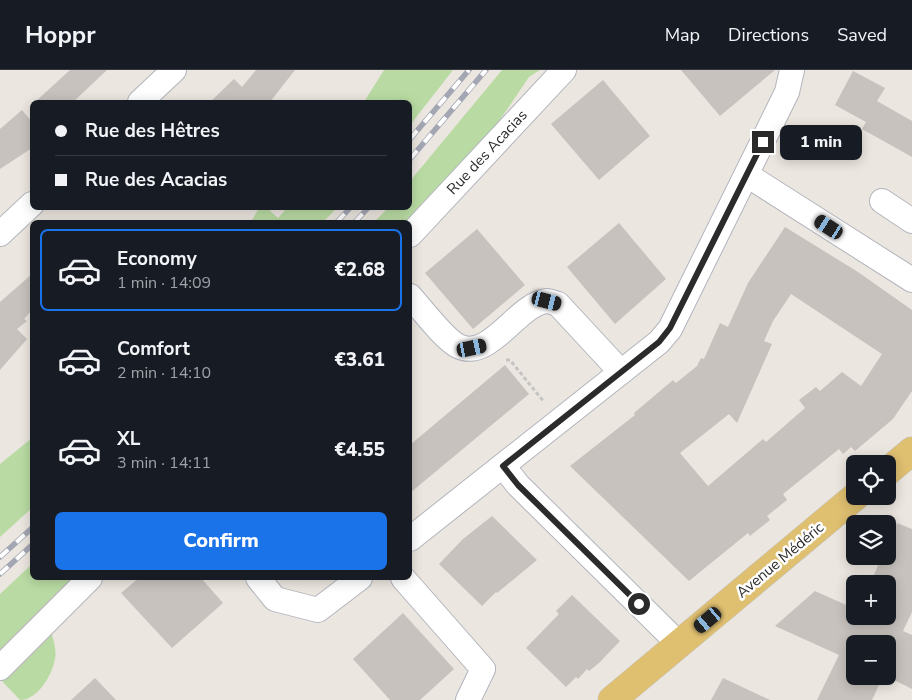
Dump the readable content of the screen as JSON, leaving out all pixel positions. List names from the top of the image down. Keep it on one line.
{"streets":{"main road":["Avenue Médéric"],"street":["Rue des Acacias"]},"page":{"header":"Hoppr","nav":["Map","Directions","Saved"],"banner":["Rue des Hêtres","Rue des Acacias"],"bubble":"1 min","list":[{"name":"Economy","note":"1 min · 14:09","value":"€2.68"},{"name":"Comfort","note":"2 min · 14:10","value":"€3.61"},{"name":"XL","note":"3 min · 14:11","value":"€4.55"}],"map_buttons":["+","−"],"buttons":"Confirm"}}
